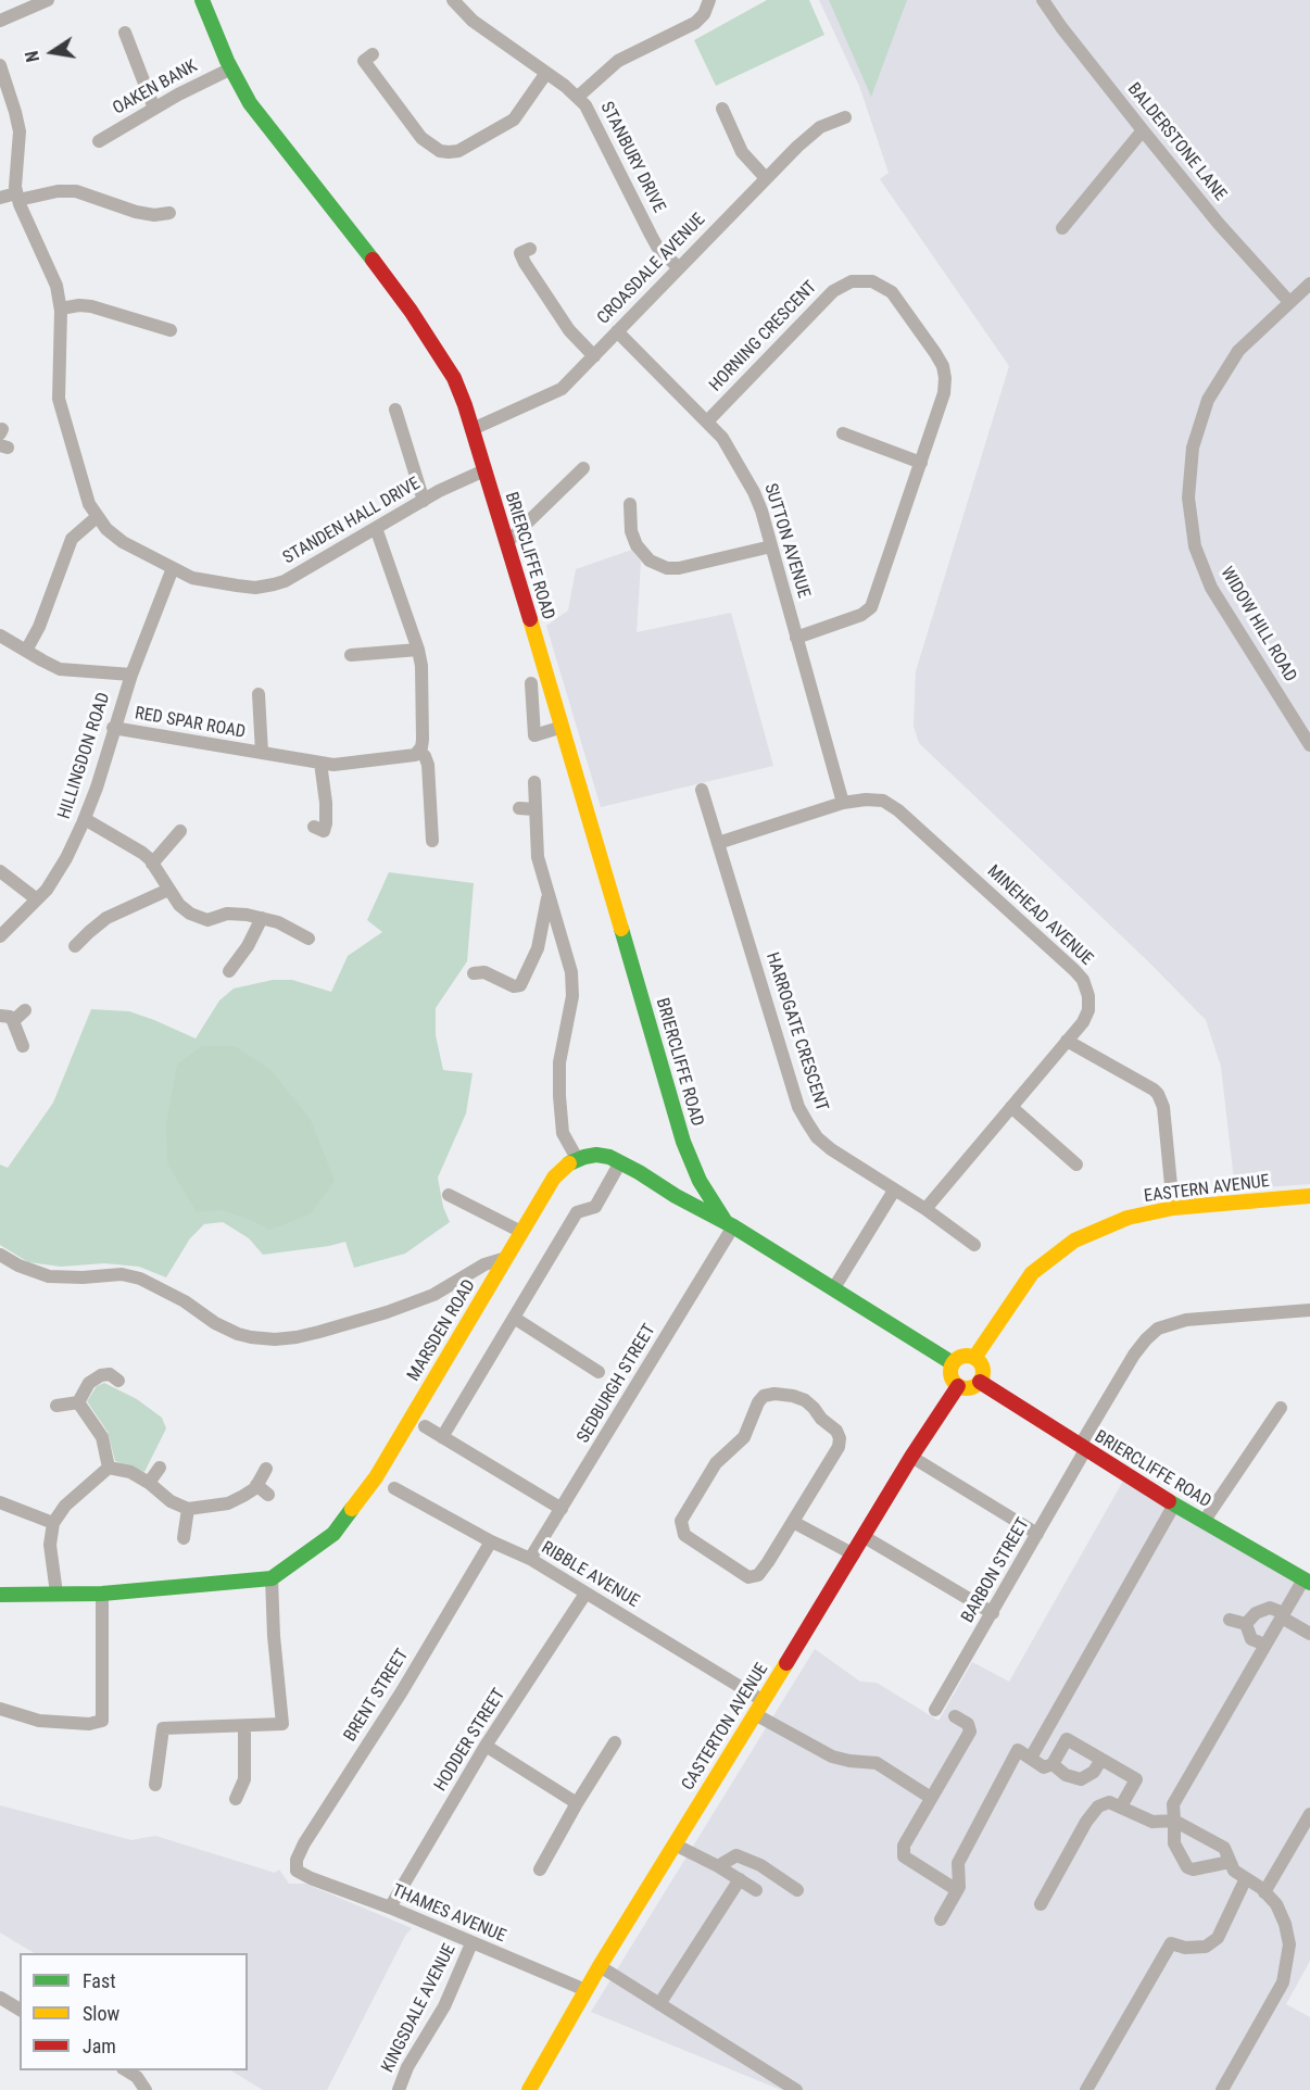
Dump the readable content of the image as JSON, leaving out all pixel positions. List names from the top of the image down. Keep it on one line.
{"streets":{"main road":["BRIERCLIFFE ROAD","EASTERN AVENUE","MARSDEN ROAD","CASTERTON AVENUE"],"street":["OAKEN BANK","BALDERSTONE LANE","STANBURY DRIVE","CROASDALE AVENUE","HORNING CRESCENT","STANDEN HALL DRIVE","SUTTON AVENUE","WIDOW HILL ROAD","RED SPAR ROAD","HILLINGDON ROAD","MINEHEAD AVENUE","HARROGATE CRESCENT","SEDBURGH STREET","BARBON STREET","RIBBLE AVENUE","BRENT STREET","HODDER STREET","THAMES AVENUE","KINGSDALE AVENUE"]},"crossings":[["OAKEN BANK","BRIERCLIFFE ROAD"],["BALDERSTONE LANE","WIDOW HILL ROAD"],["STANBURY DRIVE","CROASDALE AVENUE"],["CROASDALE AVENUE","SUTTON AVENUE"],["CROASDALE AVENUE","BRIERCLIFFE ROAD"],["HORNING CRESCENT","SUTTON AVENUE"],["STANDEN HALL DRIVE","BRIERCLIFFE ROAD"],["STANDEN HALL DRIVE","HILLINGDON ROAD"],["SUTTON AVENUE","MINEHEAD AVENUE"],["BRIERCLIFFE ROAD","EASTERN AVENUE"],["BRIERCLIFFE ROAD","MARSDEN ROAD"],["BRIERCLIFFE ROAD","SEDBURGH STREET"],["BRIERCLIFFE ROAD","BARBON STREET"],["BRIERCLIFFE ROAD","CASTERTON AVENUE"],["RED SPAR ROAD","HILLINGDON ROAD"],["MINEHEAD AVENUE","HARROGATE CRESCENT"],["EASTERN AVENUE","CASTERTON AVENUE"],["SEDBURGH STREET","RIBBLE AVENUE"],["RIBBLE AVENUE","BRENT STREET"],["RIBBLE AVENUE","CASTERTON AVENUE"],["RIBBLE AVENUE","HODDER STREET"],["BRENT STREET","THAMES AVENUE"],["CASTERTON AVENUE","THAMES AVENUE"],["HODDER STREET","THAMES AVENUE"],["THAMES AVENUE","KINGSDALE AVENUE"]],"legend":["Fast","Slow","Jam"],"north":"left"}
